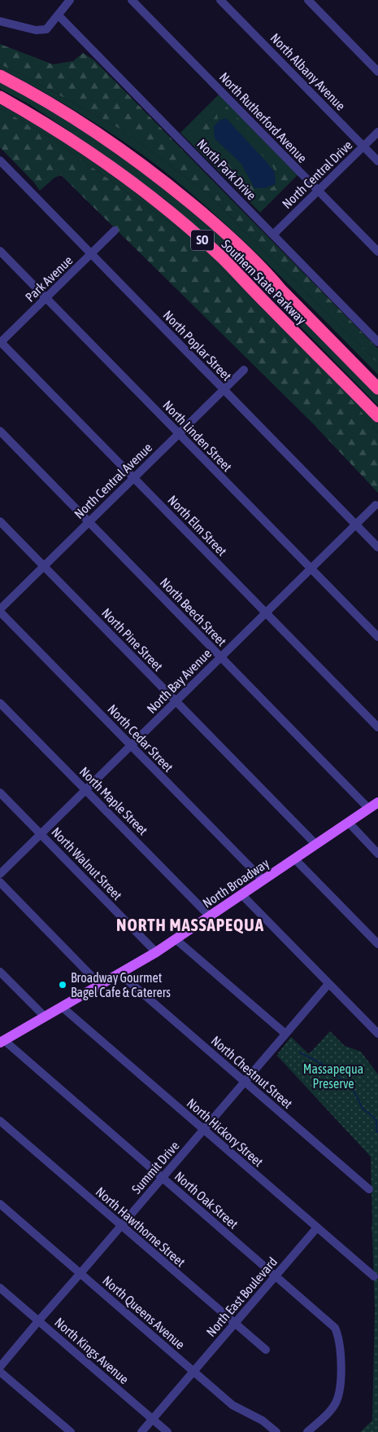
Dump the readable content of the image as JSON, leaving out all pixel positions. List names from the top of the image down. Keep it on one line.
{"streets":{"highway":["SO","Southern State Parkway"],"main road":["North Broadway"],"street":["North Albany Avenue","North Rutherford Avenue","North Park Drive","North Central Drive","Park Avenue","North Poplar Street","North Linden Street","North Central Avenue","North Elm Street","North Beech Street","North Pine Street","North Bay Avenue","North Cedar Street","North Maple Street","North Walnut Street","North Chestnut Street","North Hickory Street","Summit Drive","North Oak Street","North Hawthorne Street","North East Boulevard","North Queens Avenue","North Kings Avenue"]},"crossings":[["North Albany Avenue","North Central Drive"],["North Rutherford Avenue","North Central Drive"],["North Park Drive","North Central Drive"],["Park Avenue","North Poplar Street"],["Park Avenue","North Linden Street"],["Park Avenue","North Elm Street"],["North Poplar Street","North Central Avenue"],["North Poplar Street","North Bay Avenue"],["North Linden Street","North Central Avenue"],["North Linden Street","North Bay Avenue"],["North Central Avenue","North Elm Street"],["North Central Avenue","North Beech Street"],["North Central Avenue","North Pine Street"],["North Central Avenue","North Cedar Street"],["North Elm Street","North Bay Avenue"],["North Beech Street","North Bay Avenue"],["North Beech Street","North Broadway"],["North Pine Street","North Bay Avenue"],["North Pine Street","North Broadway"],["North Bay Avenue","North Cedar Street"],["North Bay Avenue","North Maple Street"],["North Bay Avenue","North Walnut Street"],["North Cedar Street","North Broadway"],["North Maple Street","North Broadway"],["North Walnut Street","North Broadway"],["North Broadway","North Chestnut Street"],["North Broadway","North Hickory Street"],["North Broadway","North Oak Street"],["North Chestnut Street","Summit Drive"],["North Hickory Street","Summit Drive"],["North Hickory Street","North East Boulevard"],["Summit Drive","North Oak Street"],["Summit Drive","North Hawthorne Street"],["Summit Drive","North Queens Avenue"],["Summit Drive","North Kings Avenue"],["North Oak Street","North East Boulevard"],["North Hawthorne Street","North East Boulevard"],["North East Boulevard","North Queens Avenue"],["North East Boulevard","North Kings Avenue"]],"districts":["NORTH MASSAPEQUA"],"parks":["Massapequa Preserve"],"places":["Broadway Gourmet Bagel Cafe & Caterers"]}
